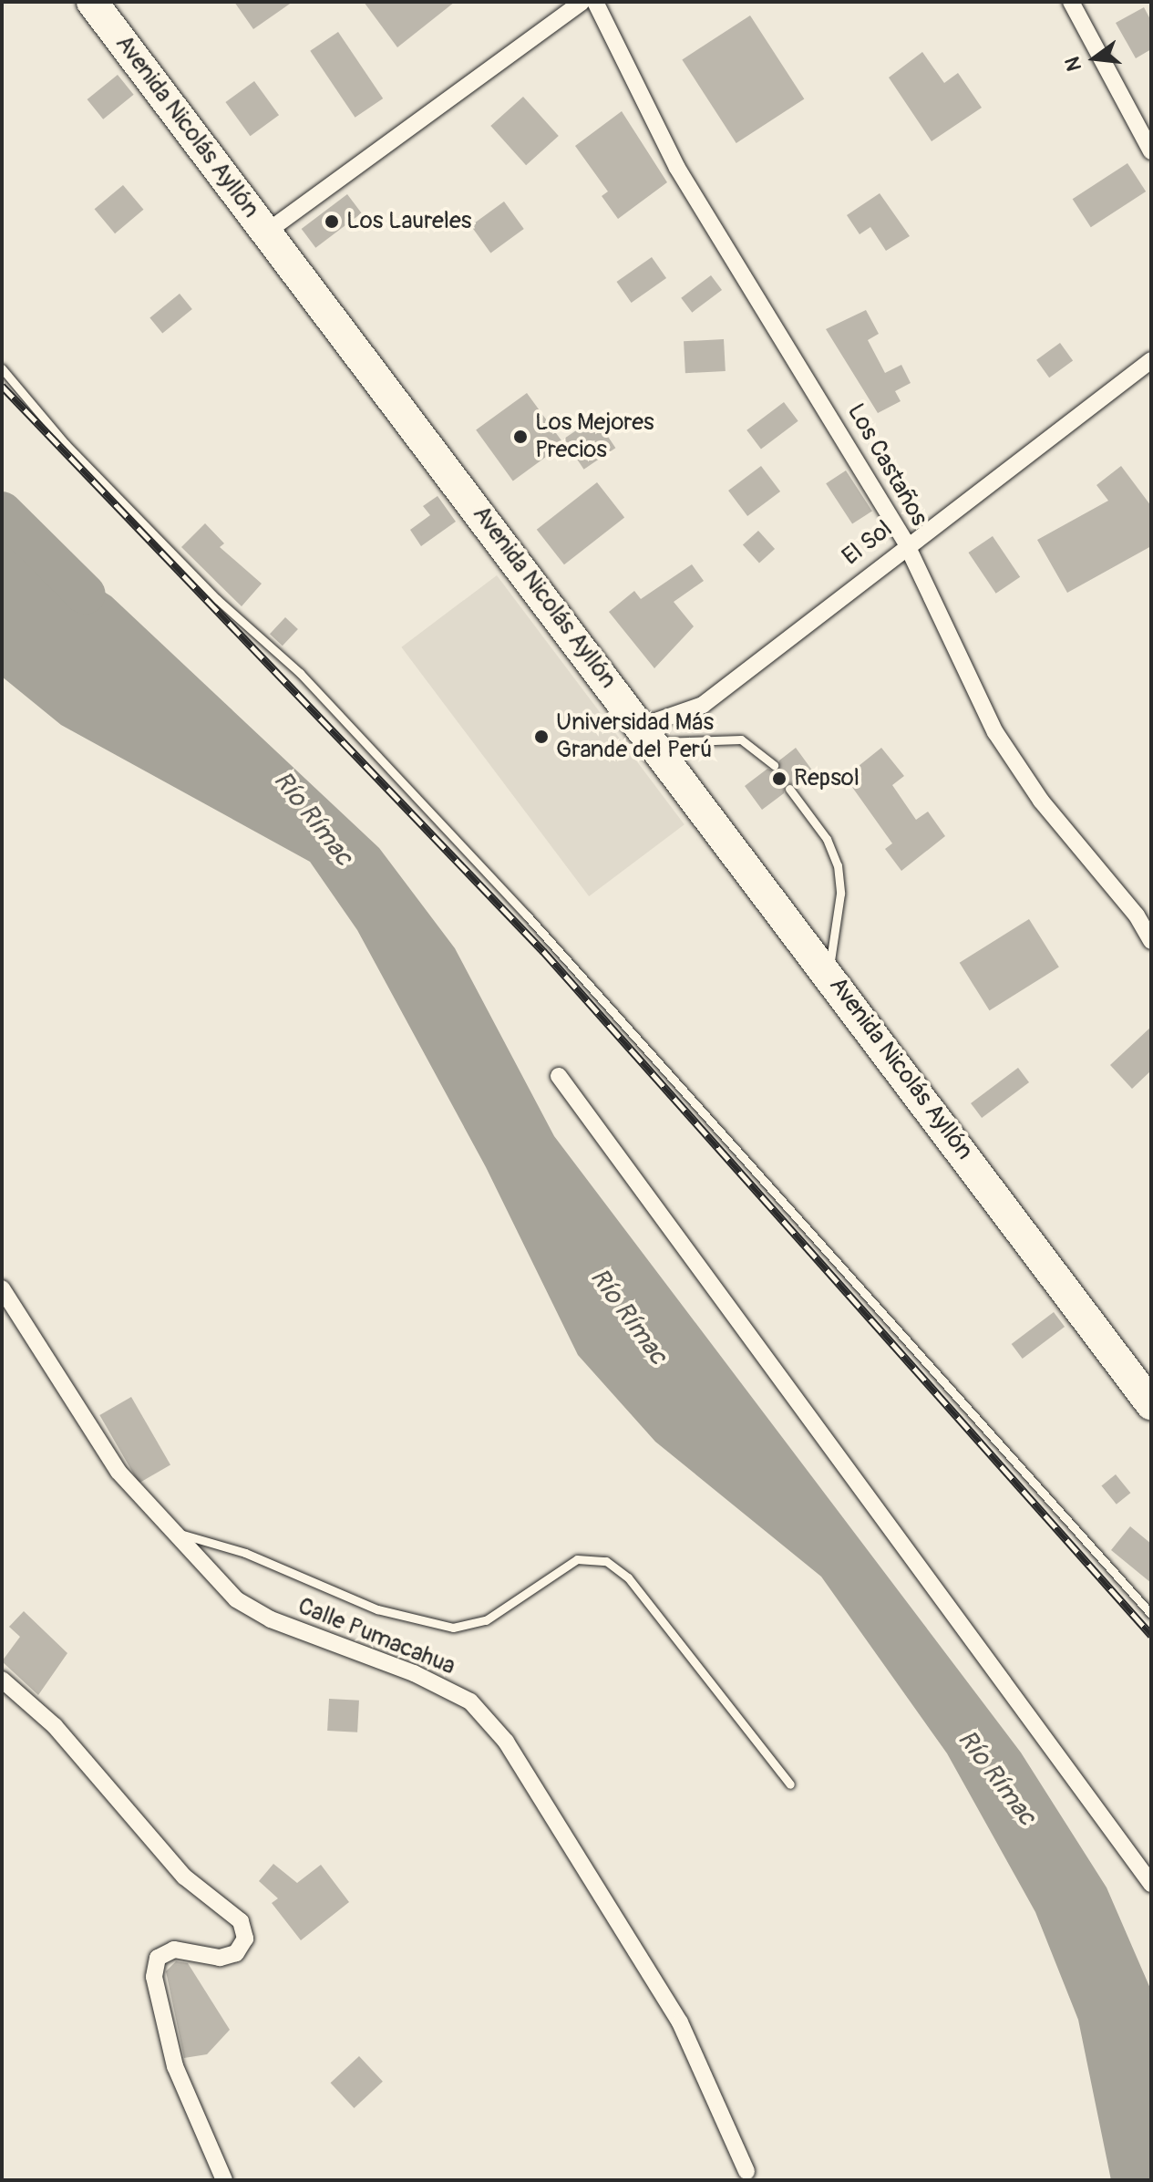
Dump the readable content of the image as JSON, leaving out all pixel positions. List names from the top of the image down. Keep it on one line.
{"streets":{"highway":["Avenida Nicolás Ayllón"],"street":["Los Castaños","El Sol","Calle Pumacahua"]},"crossings":[["Avenida Nicolás Ayllón","El Sol"],["Los Castaños","El Sol"]],"water":["Río Rímac"],"places":["Los Laureles","Los Mejores Precios","Universidad Más Grande del Perú","Repsol"],"north":"left"}
